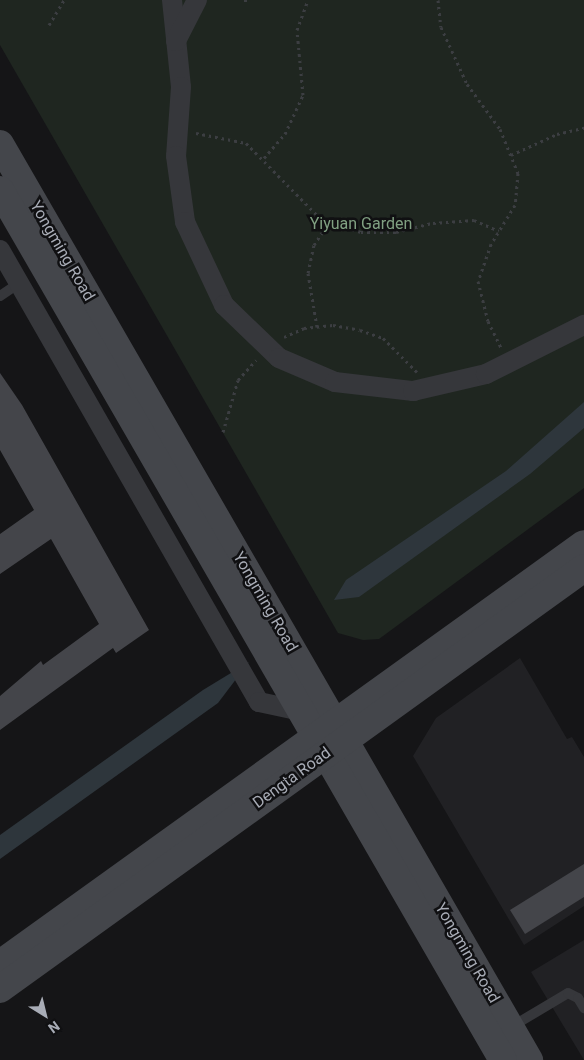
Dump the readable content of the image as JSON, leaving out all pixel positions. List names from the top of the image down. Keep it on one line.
{"streets":{"street":["Yongming Road","Dengta Road"]},"crossings":[["Yongming Road","Dengta Road"]],"parks":["Yiyuan Garden"],"north":"bottom right"}
